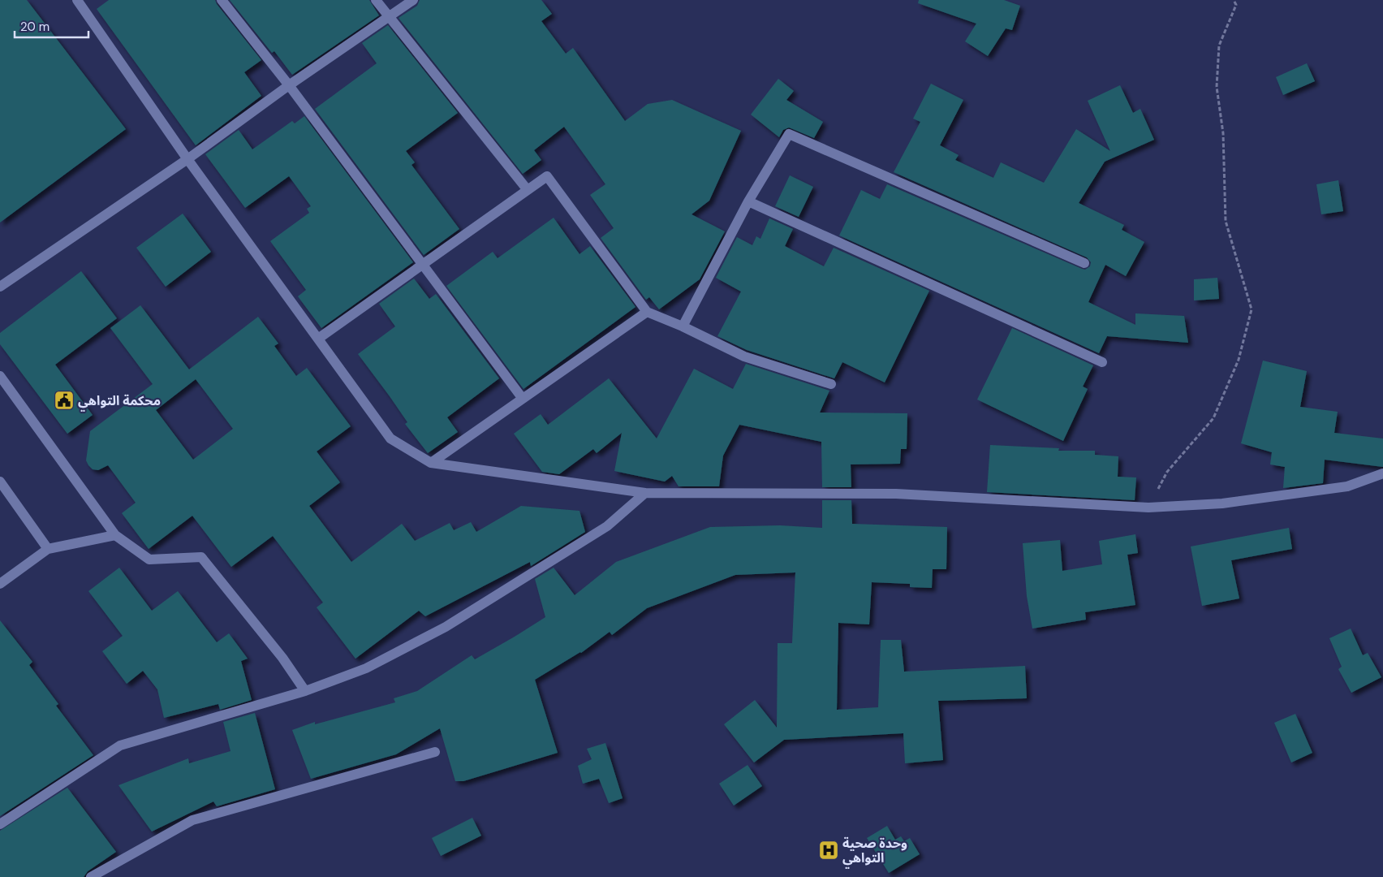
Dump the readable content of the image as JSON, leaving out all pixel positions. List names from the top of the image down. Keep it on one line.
{"places":{"public building":["محكمة التواهي"],"hospital":["وحدة صحية التواهي"]},"scale_bar":"20 m"}
